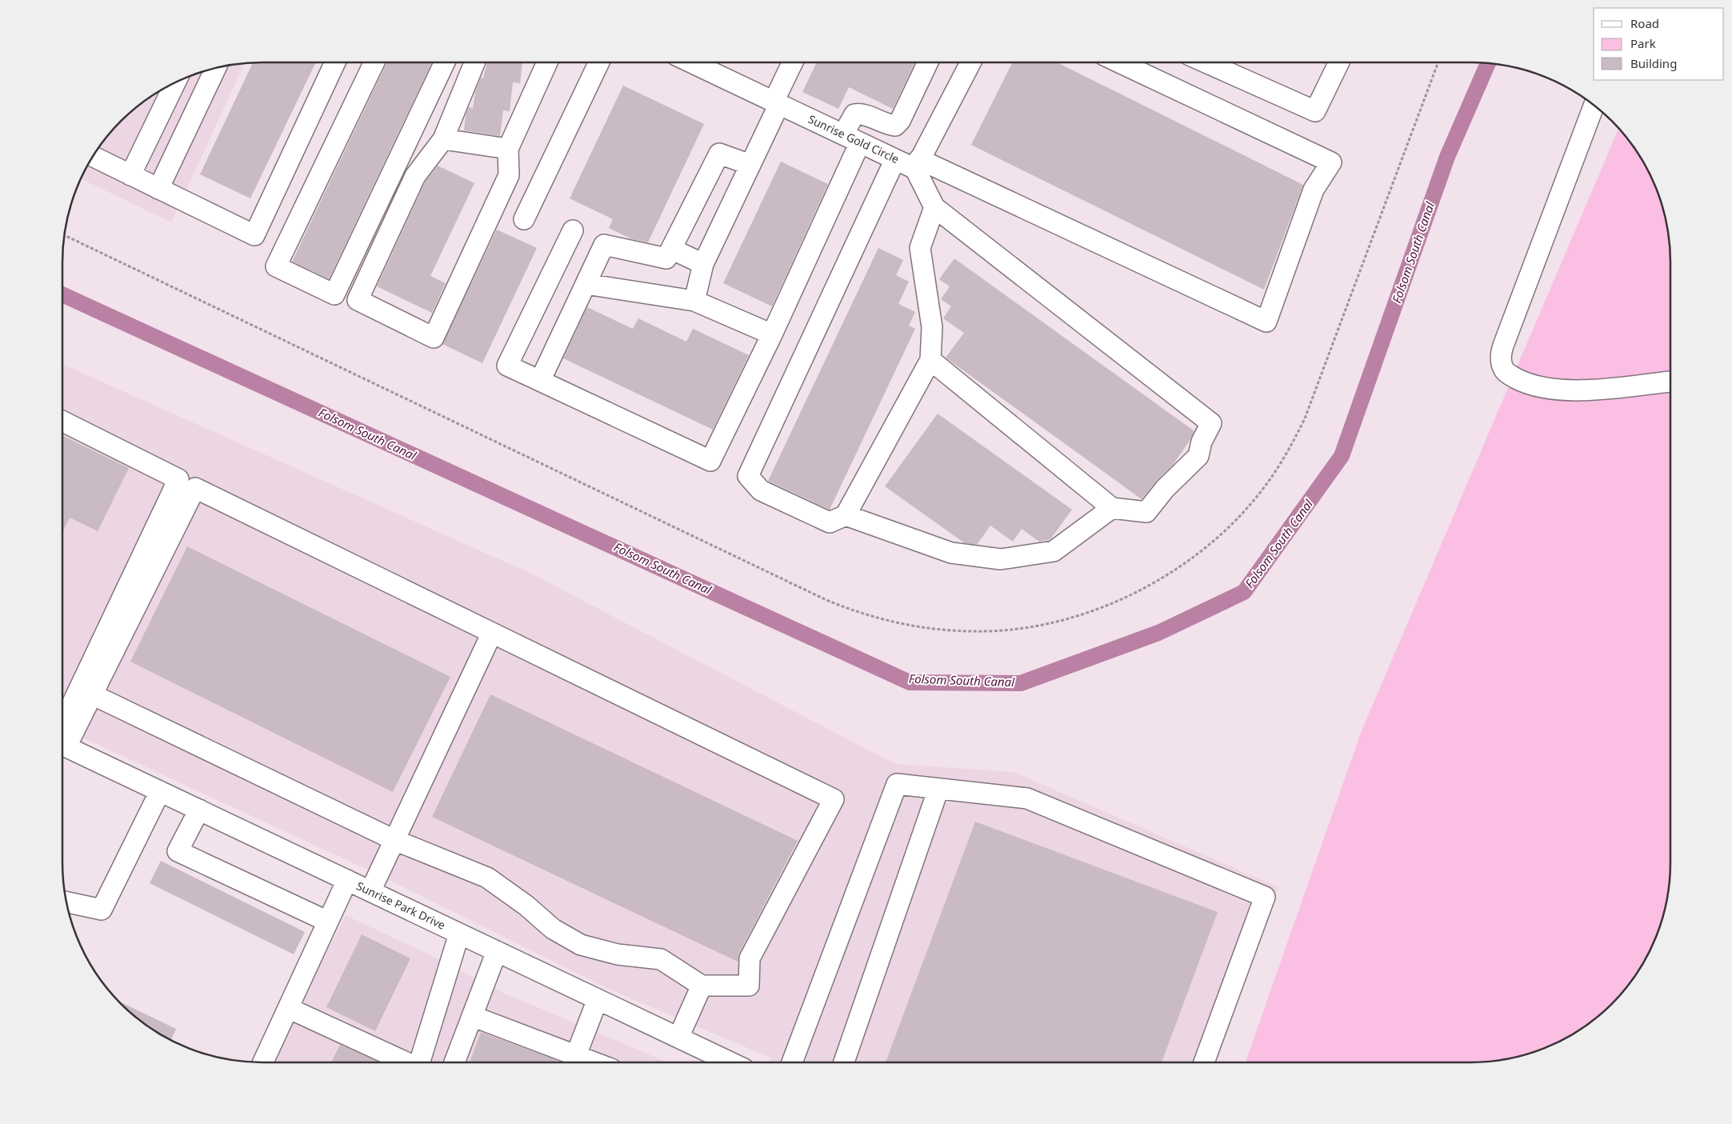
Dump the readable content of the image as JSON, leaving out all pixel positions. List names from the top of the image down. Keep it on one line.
{"streets":{"street":["Sunrise Gold Circle","Sunrise Park Drive"]},"water":["Folsom South Canal"],"legend":["Road","Park","Building"]}
